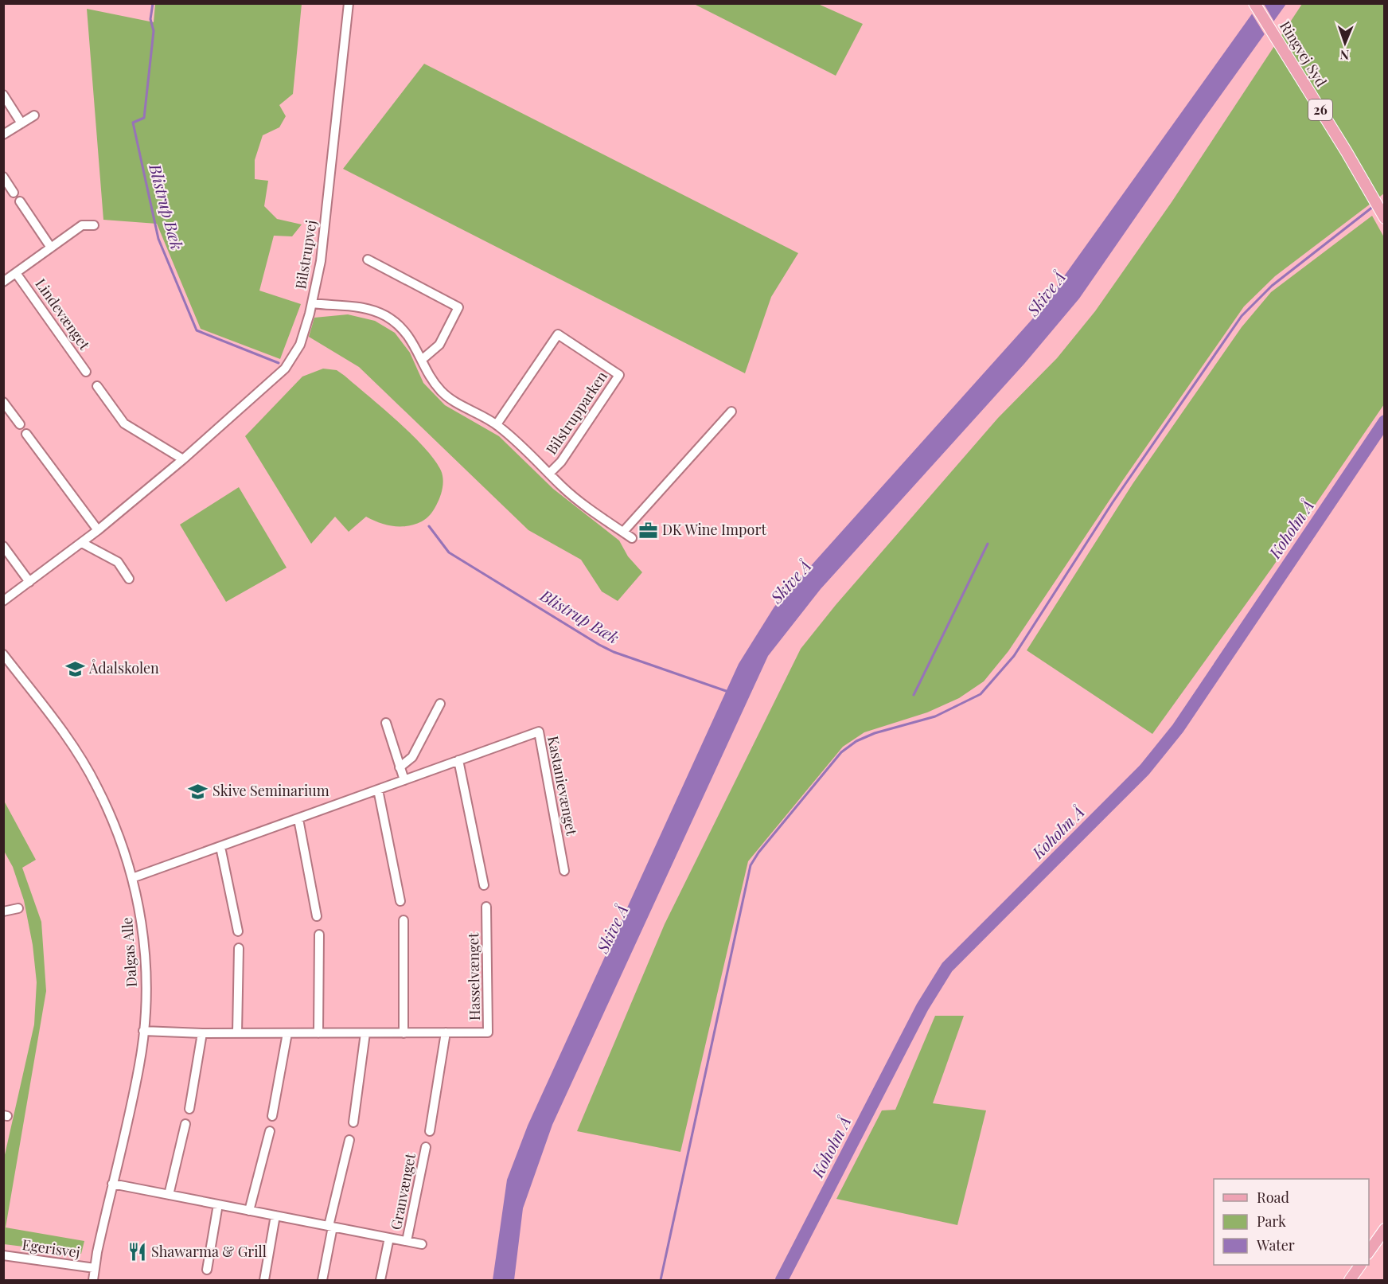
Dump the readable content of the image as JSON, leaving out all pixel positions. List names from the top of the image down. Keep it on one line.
{"streets":{"main road":["Ringvej Syd","26"],"street":["Bilstrupvej","Lindevænget","Bilstrupparken","Kastanievænget","Dalgas Alle","Hasselvænget","Granvænget","Egerisvej"]},"crossings":[["Bilstrupvej","Bilstrupparken"],["Kastanievænget","Dalgas Alle"],["Dalgas Alle","Hasselvænget"],["Dalgas Alle","Granvænget"],["Dalgas Alle","Egerisvej"]],"water":["Blistrup Bæk","Skive Å","Koholm Å"],"places":{"office":["DK Wine Import"],"school or university":["Ådalskolen","Skive Seminarium"],"restaurant":["Shawarma & Grill"]},"legend":["Road","Park","Water"],"north":"bottom"}
